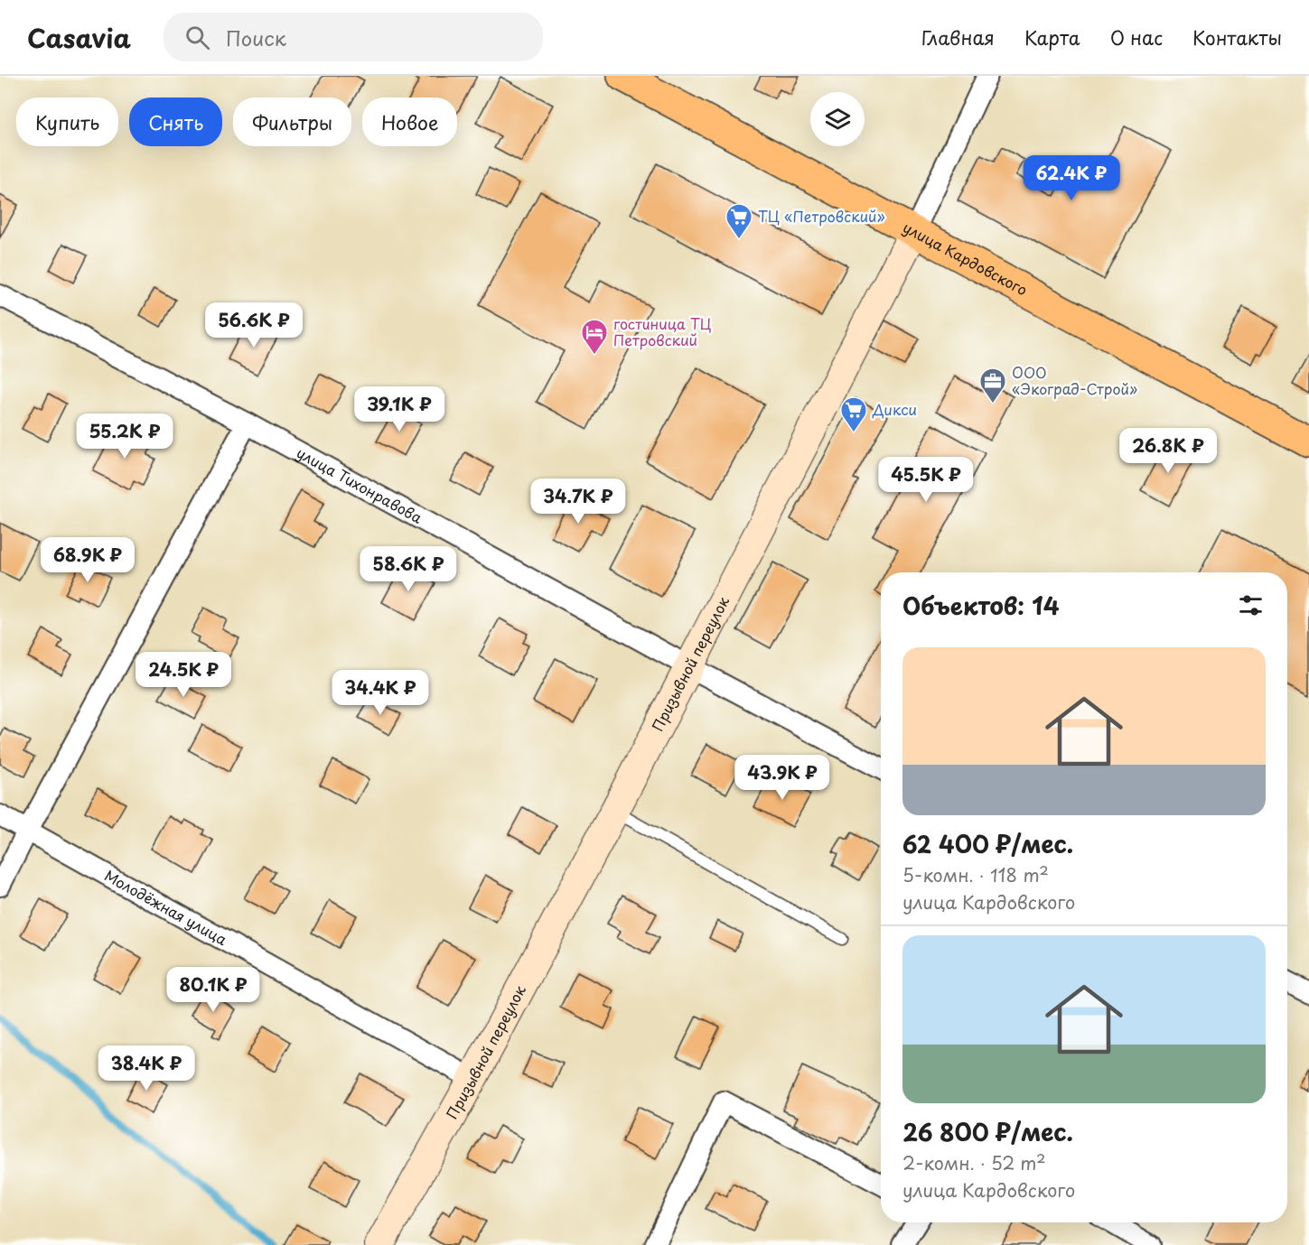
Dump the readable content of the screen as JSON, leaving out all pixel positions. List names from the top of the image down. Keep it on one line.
{"streets":{"main road":["улица Кардовского"],"street":["улица Тихонравова","Призывной переулок","Молодёжная улица"]},"crossings":[["улица Кардовского","Призывной переулок"],["улица Тихонравова","Призывной переулок"],["Призывной переулок","Молодёжная улица"]],"places":{"supermarket":["ТЦ «Петровский»","Дикси"],"hotel":["гостиница ТЦ Петровский"],"office":["ООО «Экоград-Строй»"]},"page":{"header":"Casavia","search":"Поиск","nav":["Главная","Карта","О нас","Контакты"],"chip":["Купить","Снять","Фильтры","Новое"],"price":["62.4K ₽","56.6K ₽","39.1K ₽","55.2K ₽","26.8K ₽","45.5K ₽","34.7K ₽","68.9K ₽","58.6K ₽","24.5K ₽","34.4K ₽","43.9K ₽","80.1K ₽","38.4K ₽"],"heading":"Объектов: 14","list":[{"name":"62 400 ₽/мес.","note":"5-комн. · 118 m² · улица Кардовского"},{"name":"26 800 ₽/мес.","note":"2-комн. · 52 m² · улица Кардовского"}]}}
